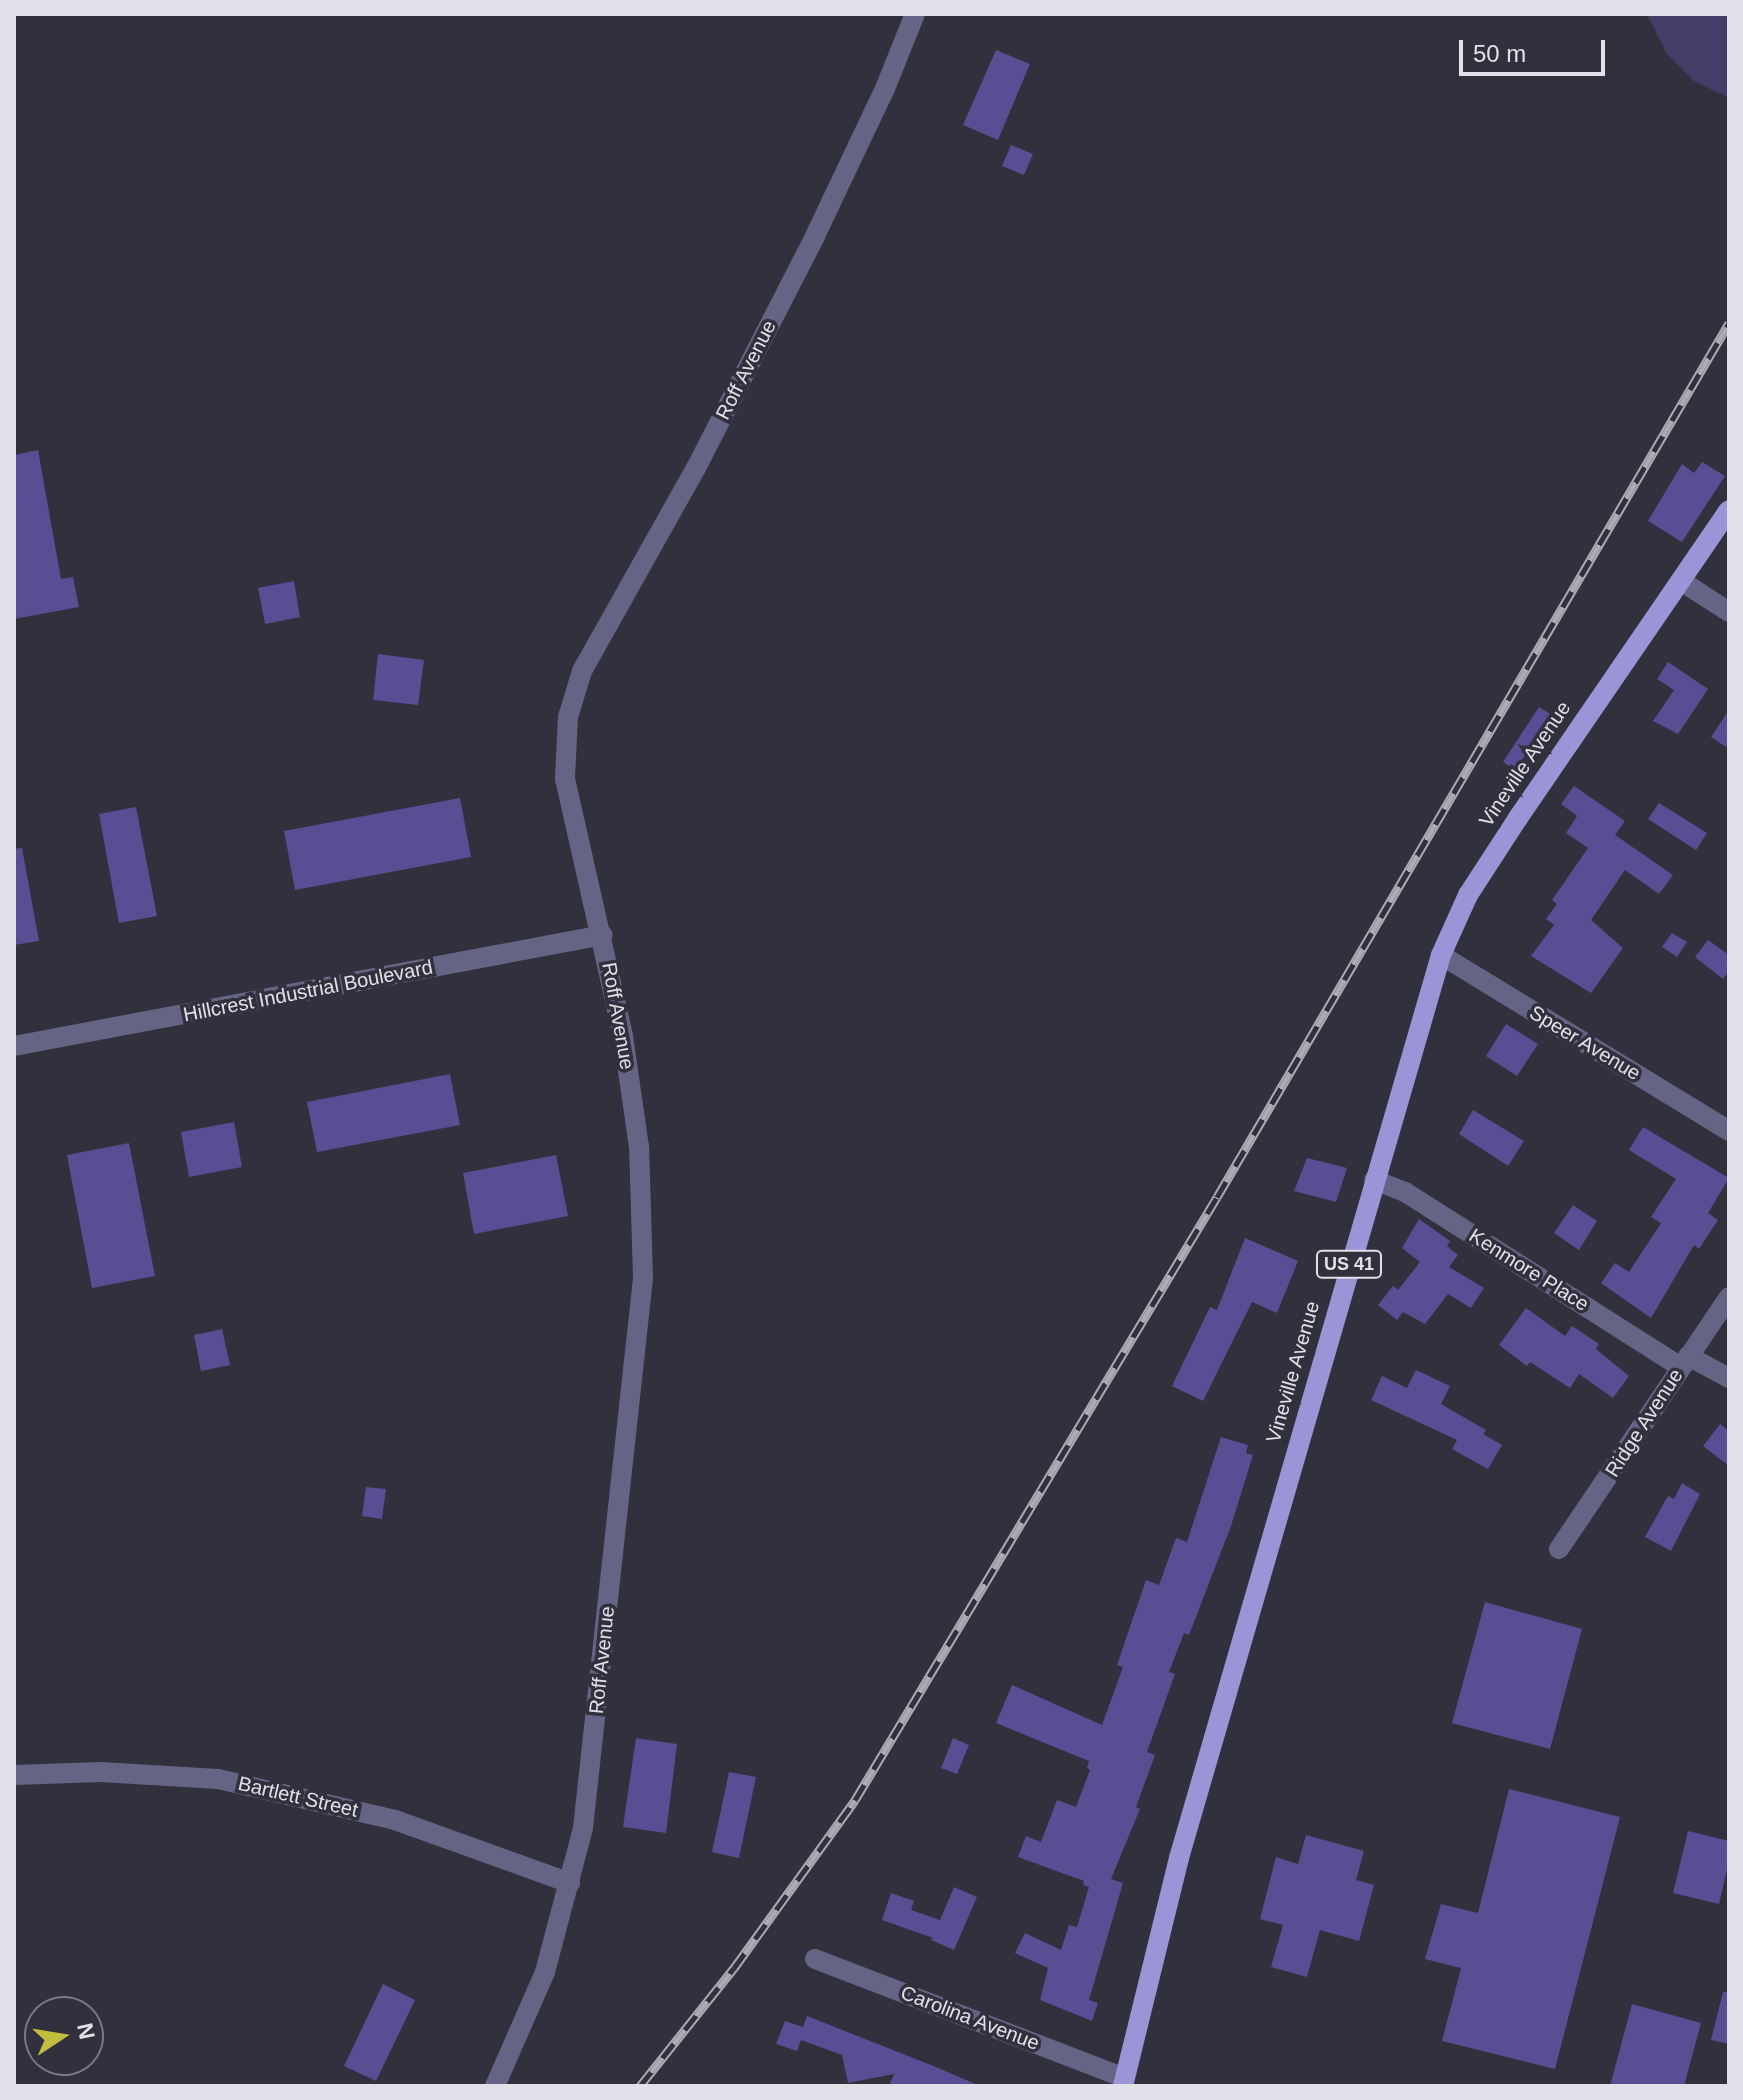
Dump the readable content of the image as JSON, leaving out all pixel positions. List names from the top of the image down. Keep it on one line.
{"streets":{"main road":["Vineville Avenue","US 41"],"street":["Roff Avenue","Hillcrest Industrial Boulevard","Speer Avenue","Kenmore Place","Ridge Avenue","Bartlett Street","Carolina Avenue"]},"crossings":[["Roff Avenue","Hillcrest Industrial Boulevard"],["Roff Avenue","Bartlett Street"],["Vineville Avenue","Speer Avenue"],["Vineville Avenue","Kenmore Place"],["Vineville Avenue","Carolina Avenue"],["Kenmore Place","Ridge Avenue"]],"scale_bar":"50 m","north":"right"}
